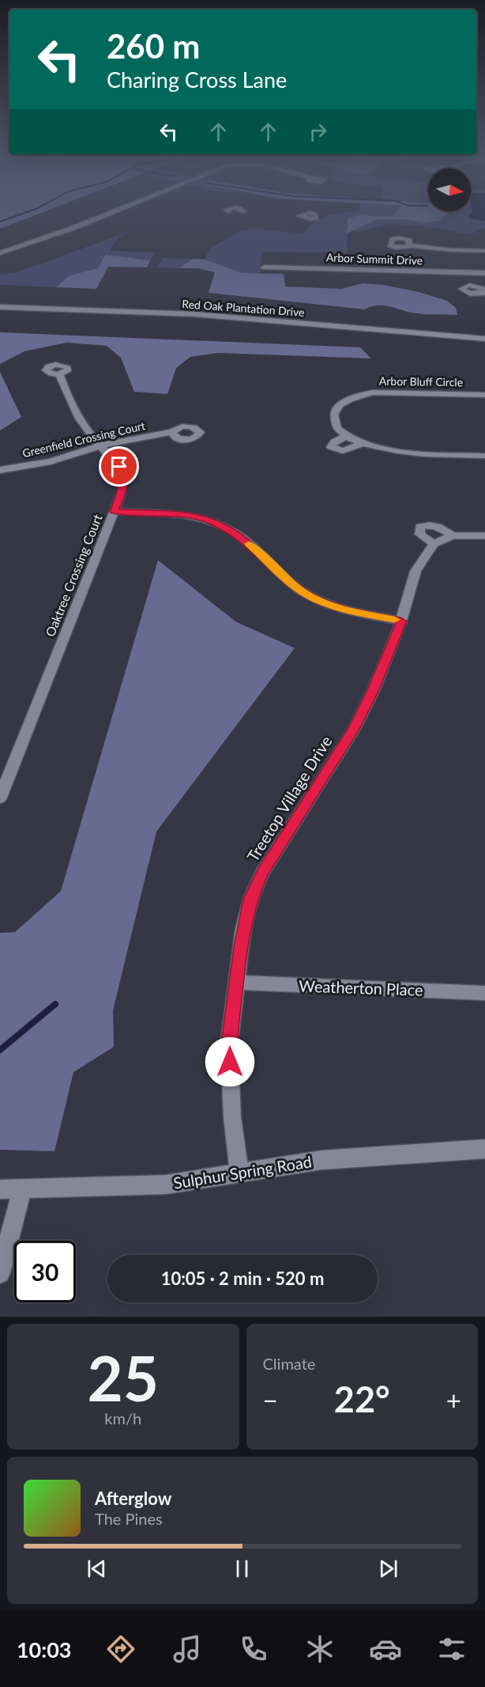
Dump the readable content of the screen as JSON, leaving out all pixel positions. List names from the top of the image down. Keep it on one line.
{"streets":{"street":["Arbor Summit Drive","Red Oak Plantation Drive","Arbor Bluff Circle","Greenfield Crossing Court","Oaktree Crossing Court","Treetop Village Drive","Weatherton Place","Sulphur Spring Road"]},"crossings":[["Greenfield Crossing Court","Oaktree Crossing Court"],["Treetop Village Drive","Weatherton Place"],["Treetop Village Drive","Sulphur Spring Road"]],"north":"right","page":{"turn":["260 m","Charing Cross Lane"],"limit":"30","trip":"10:05 · 2 min · 520 m","tile":[["25","km/h"],"Climate"],"heat":["−","22°","+"],"song":["Afterglow","The Pines"],"tabs":"10:03"}}
